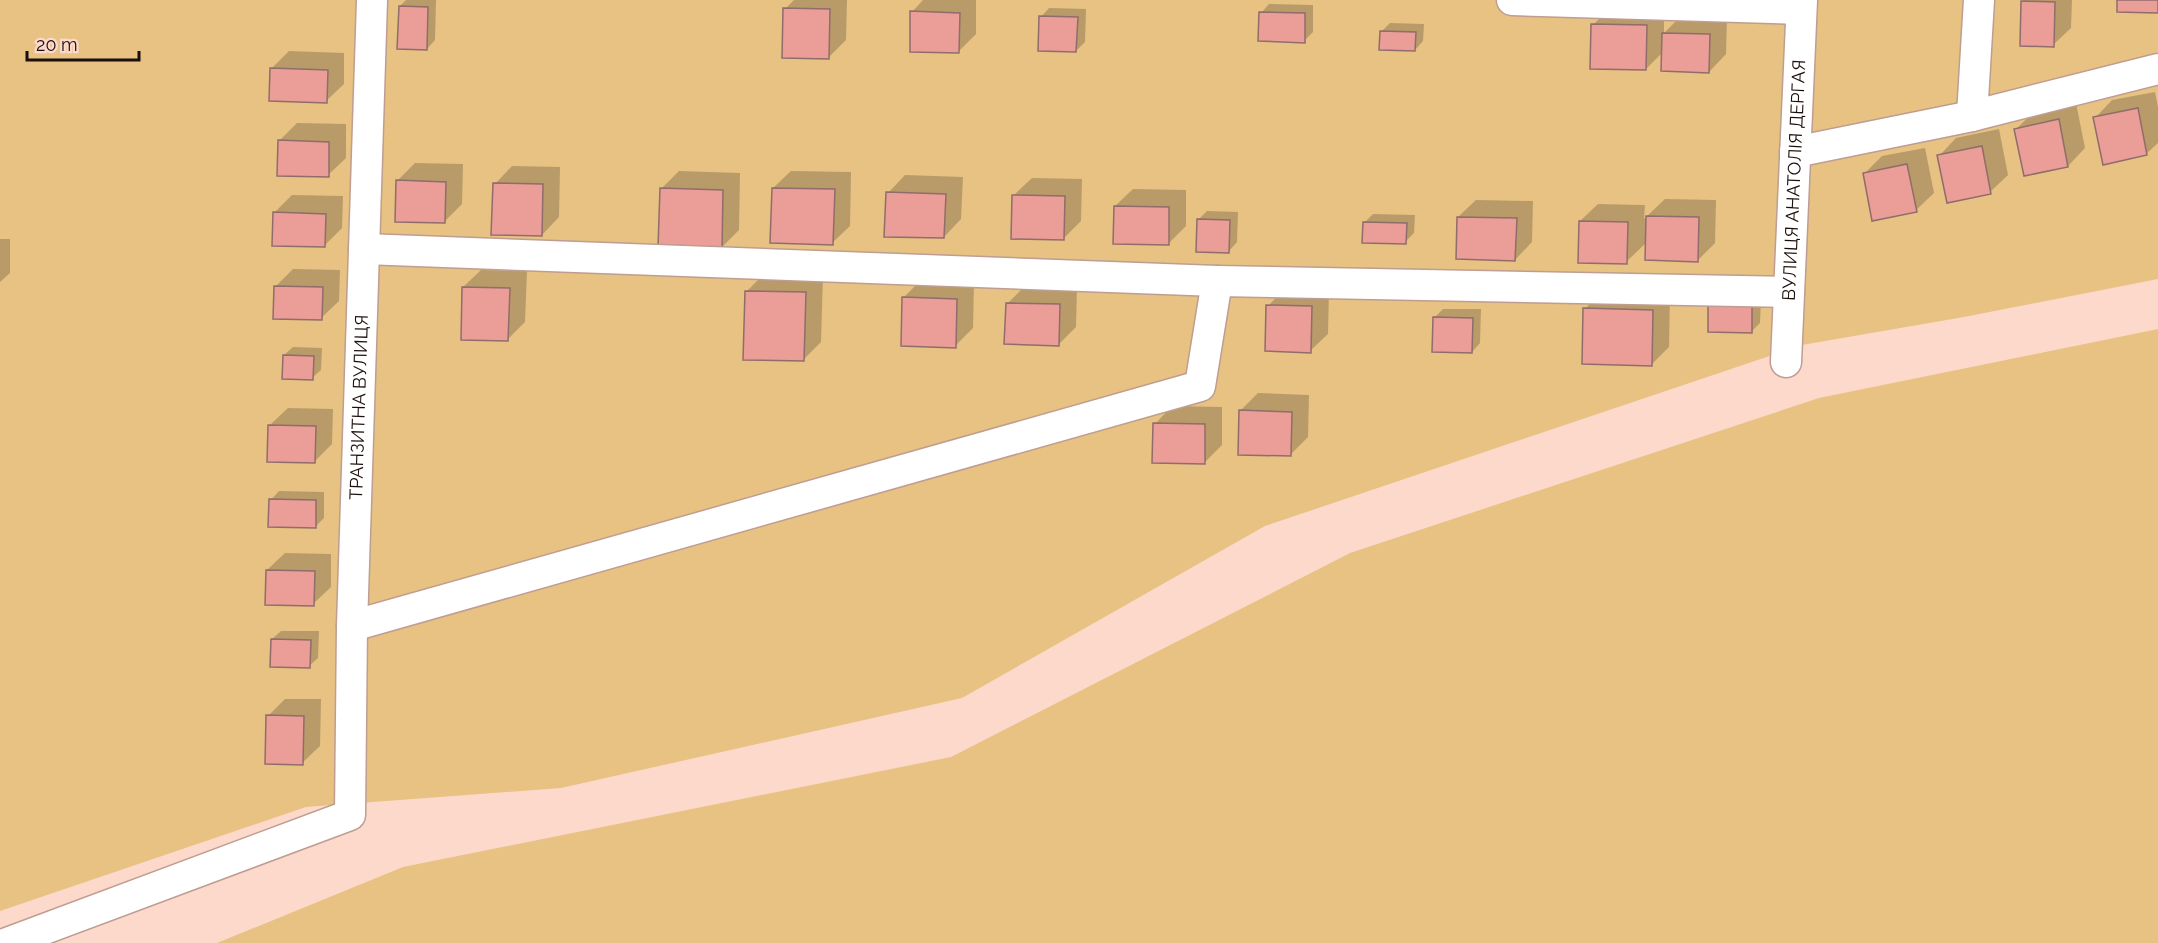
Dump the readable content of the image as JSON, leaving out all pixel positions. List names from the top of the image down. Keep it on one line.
{"streets":{"street":["ВУЛИЦЯ АНАТОЛІЯ ДЕРГАЯ","ТРАНЗИТНА ВУЛИЦЯ"]},"scale_bar":"20 m"}
